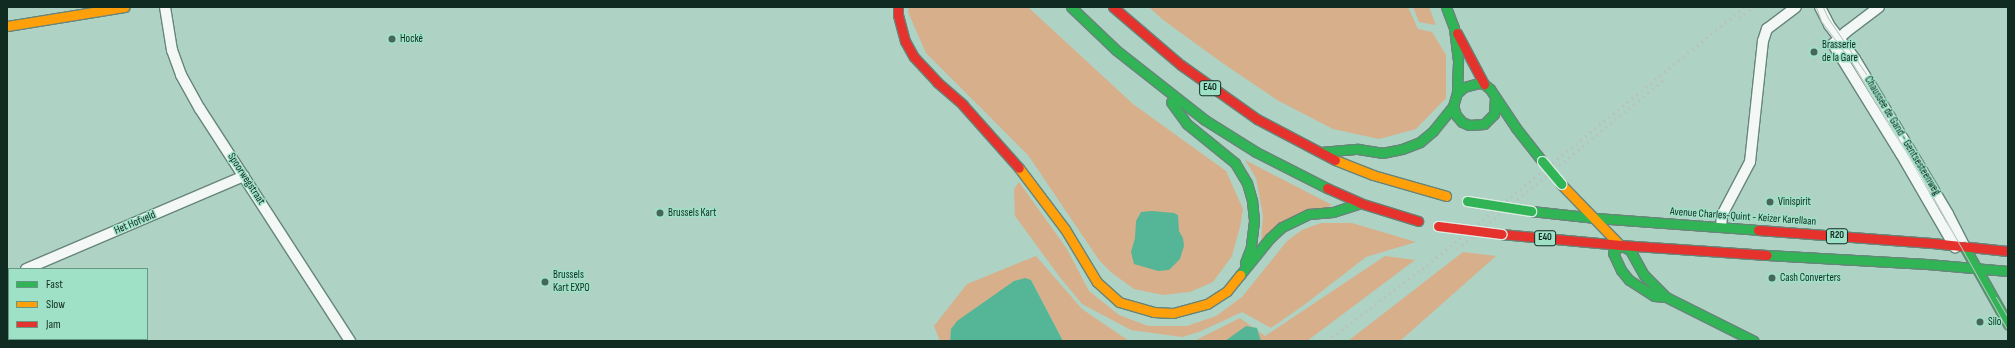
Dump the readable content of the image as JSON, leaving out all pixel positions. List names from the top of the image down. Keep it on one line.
{"streets":{"main road":["E40","Chaussée de Gand - Gentsesteenweg","Avenue Charles-Quint - Keizer Karellaan","R20"],"street":["Spoorwegstraat","Het Hofveld"]},"crossings":[["E40","Avenue Charles-Quint - Keizer Karellaan"],["E40","R20"],["Chaussée de Gand - Gentsesteenweg","Avenue Charles-Quint - Keizer Karellaan"],["Chaussée de Gand - Gentsesteenweg","R20"],["Spoorwegstraat","Het Hofveld"]],"places":["Hocké","Brasserie de la Gare","Vinispirit","Brussels Kart","Cash Converters","Brussels Kart EXPO","Silo"],"legend":["Fast","Slow","Jam"]}
